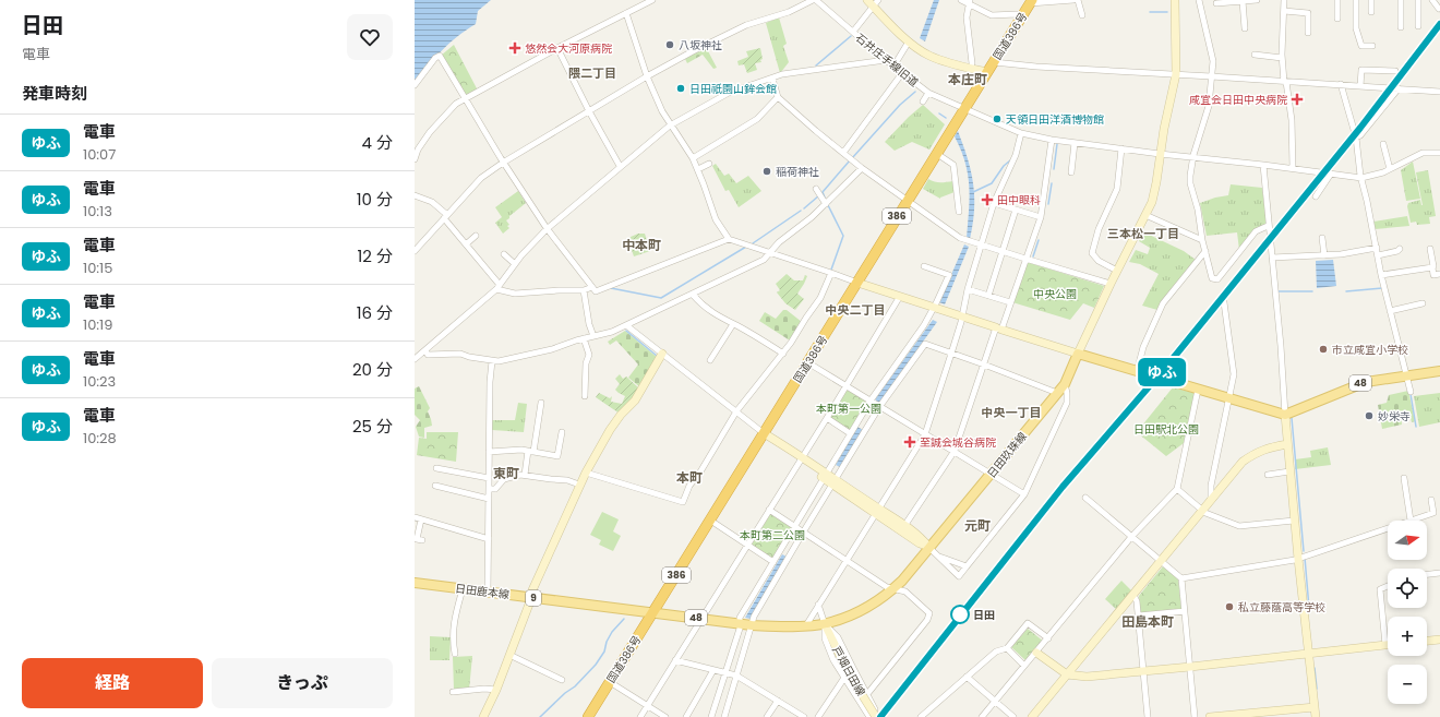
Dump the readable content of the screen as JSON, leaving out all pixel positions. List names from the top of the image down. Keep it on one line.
{"streets":{"highway":["国道386号","386"],"main road":["48","日田玖珠線","日田鹿本線","9"],"street":["石井庄手線旧道","戸畑日田線"]},"crossings":[["国道386号","石井庄手線旧道"],["国道386号","日田玖珠線"],["国道386号","日田鹿本線"],["日田玖珠線","日田鹿本線"],["日田玖珠線","戸畑日田線"]],"districts":["隈二丁目","本庄町","三本松一丁目","中本町","中央二丁目","中央一丁目","東町","本町","元町","田島本町"],"parks":["中央公園","本町第一公園","日田駅北公園","本町第二公園"],"places":{"other":["八坂神社","日田祇園山鉾会館","天領日田洋酒博物館","稲荷神社","市立咸宜小学校","妙栄寺","私立藤蔭高等学校","日田"],"health":["悠然会大河原病院","咸宜会日田中央病院","田中眼科","至誠会城谷病院"]},"north":"right","page":{"heading":[["日田","電車"],"発車時刻"],"on_map":"ゆふ","list":[{"mark":"ゆふ","name":"電車","note":"10:07","value":"4 分"},{"mark":"ゆふ","name":"電車","note":"10:13","value":"10 分"},{"mark":"ゆふ","name":"電車","note":"10:15","value":"12 分"},{"mark":"ゆふ","name":"電車","note":"10:19","value":"16 分"},{"mark":"ゆふ","name":"電車","note":"10:23","value":"20 分"},{"mark":"ゆふ","name":"電車","note":"10:28","value":"25 分"}],"map_buttons":["+","−"],"buttons":["経路","きっぷ"]}}
